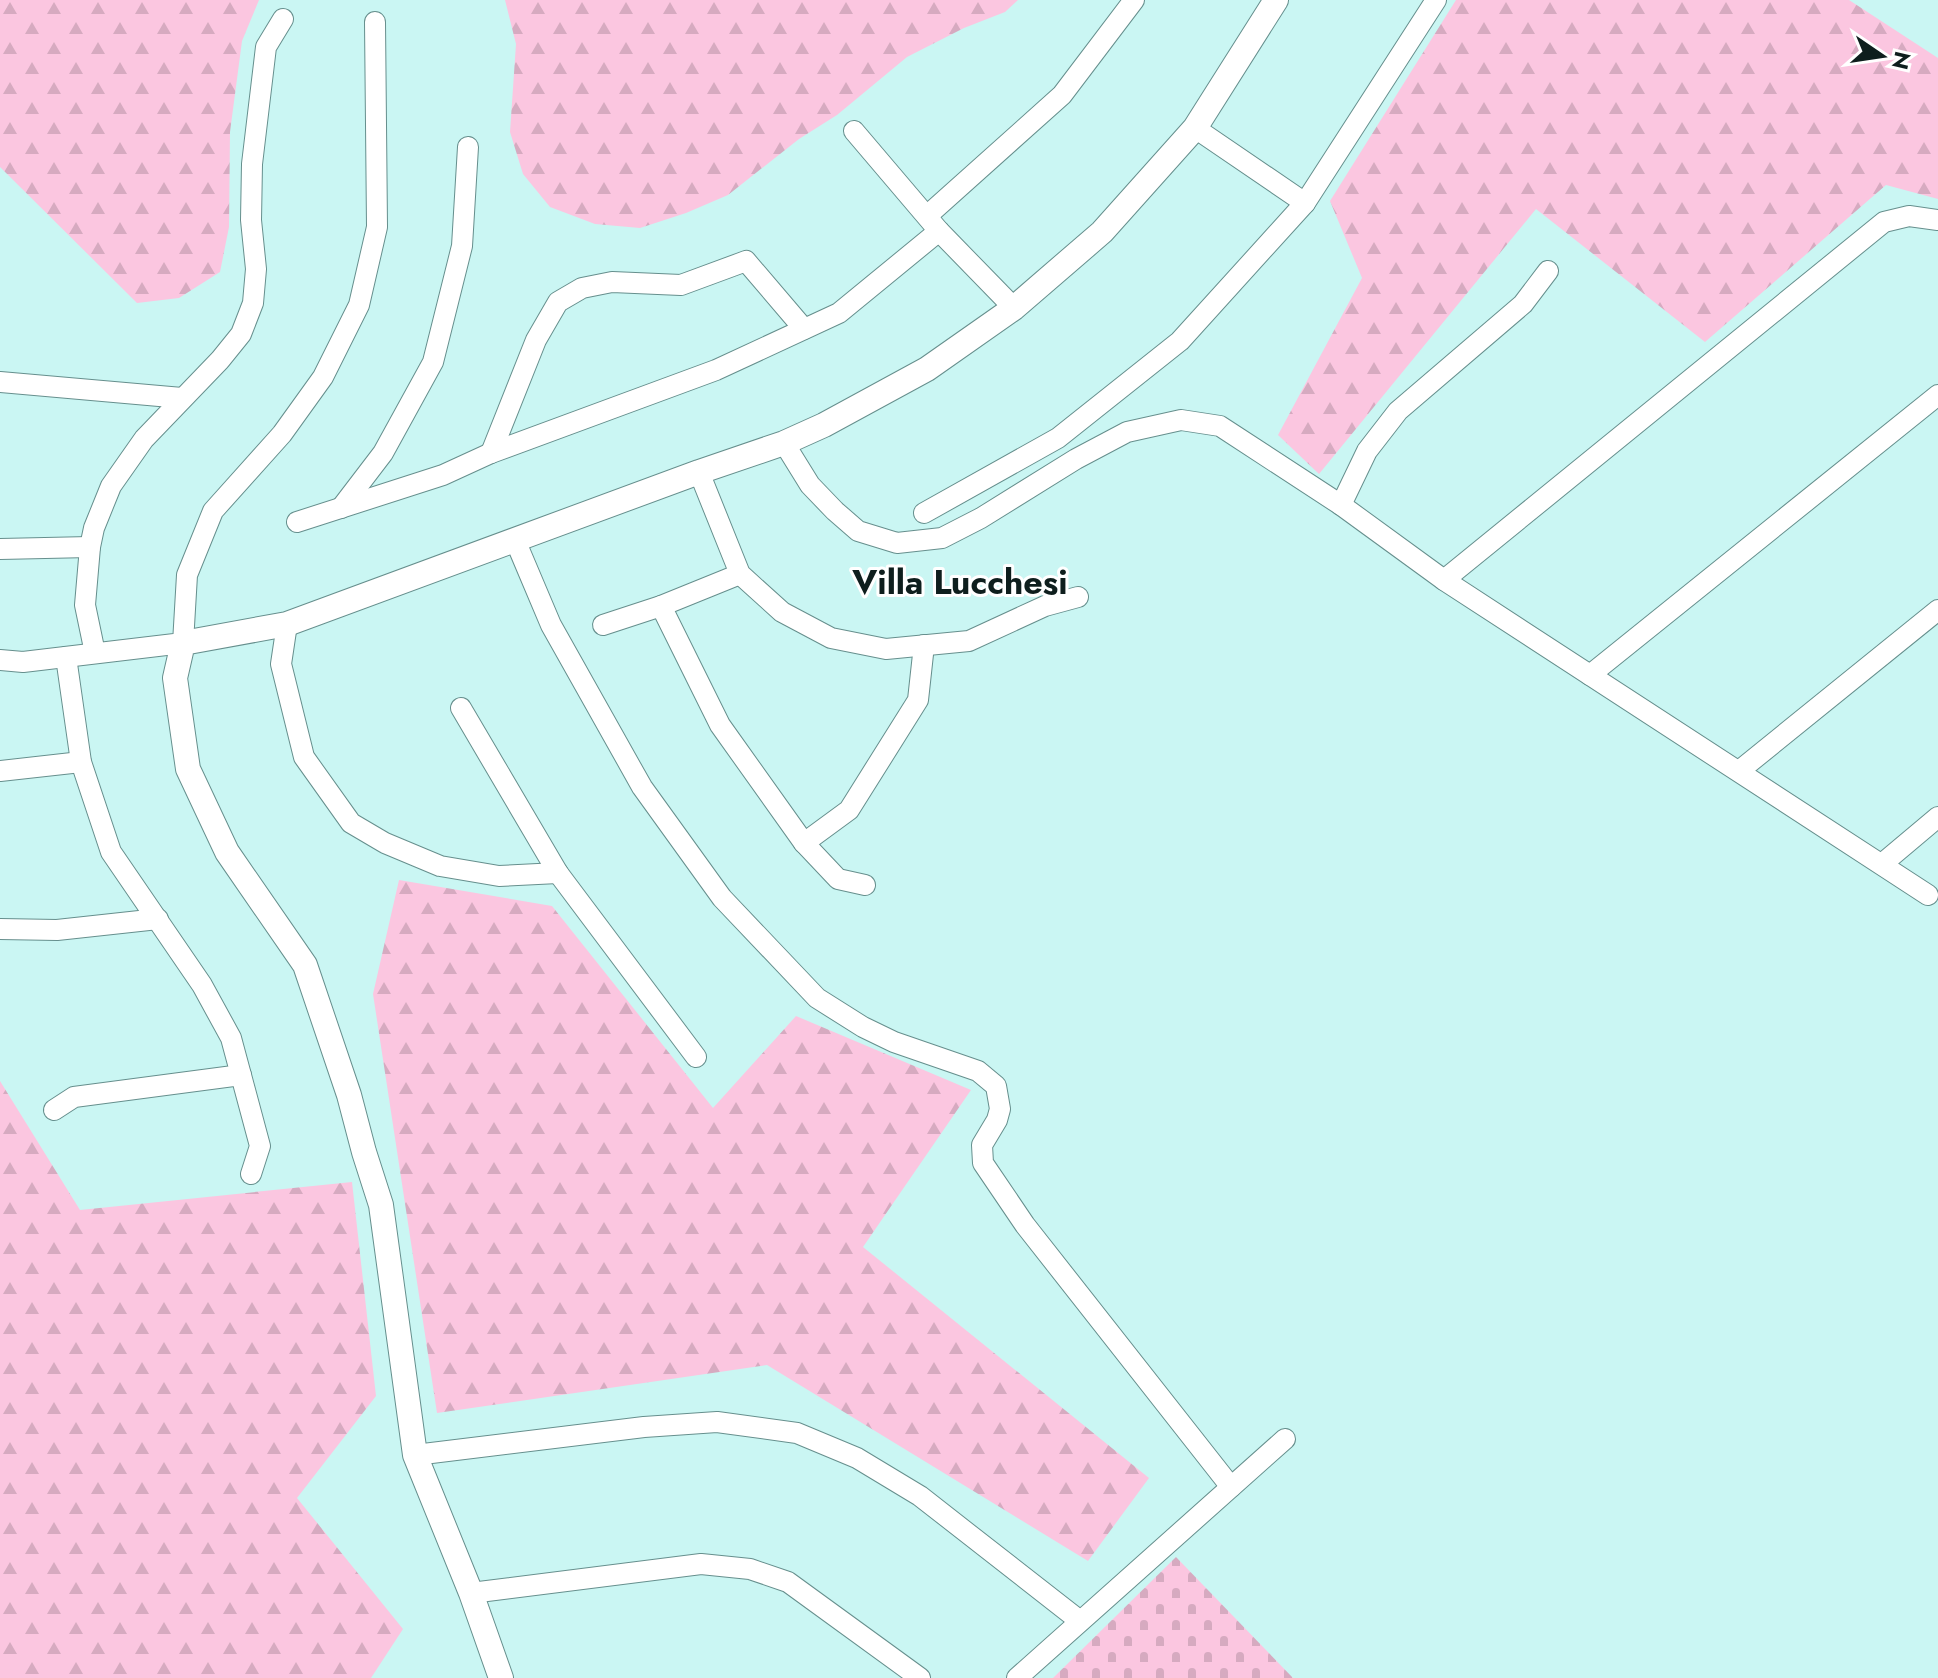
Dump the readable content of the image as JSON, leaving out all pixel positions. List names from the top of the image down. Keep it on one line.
{"districts":["Villa Lucchesi"],"north":"right"}
